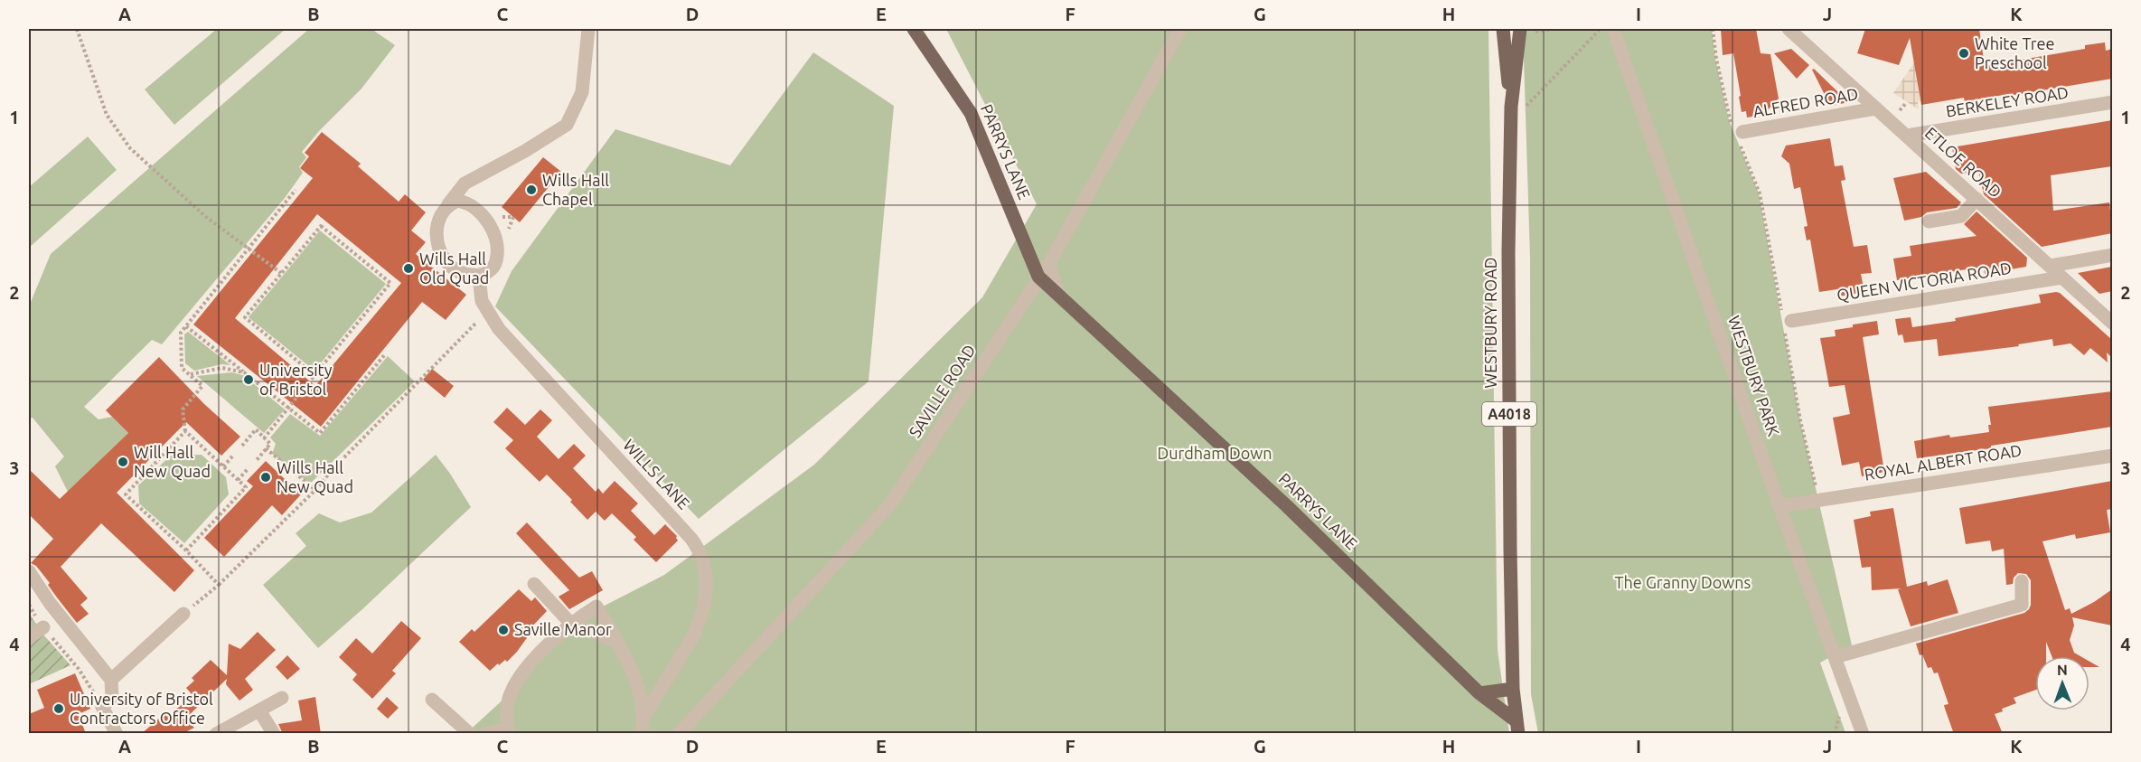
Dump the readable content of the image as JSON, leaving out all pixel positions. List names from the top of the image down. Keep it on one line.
{"streets":{"main road":["PARRYS LANE","WESTBURY ROAD","A4018"],"street":["BERKELEY ROAD","ALFRED ROAD","ETLOE ROAD","QUEEN VICTORIA ROAD","WESTBURY PARK","SAVILLE ROAD","ROYAL ALBERT ROAD","WILLS LANE"]},"crossings":[["BERKELEY ROAD","ETLOE ROAD"],["ALFRED ROAD","ETLOE ROAD"],["PARRYS LANE","WESTBURY ROAD"],["PARRYS LANE","SAVILLE ROAD"],["ETLOE ROAD","QUEEN VICTORIA ROAD"],["WESTBURY PARK","ROYAL ALBERT ROAD"]],"parks":["Durdham Down","The Granny Downs"],"places":["White Tree Preschool","Wills Hall Chapel","Wills Hall Old Quad","University of Bristol","Will Hall New Quad","Wills Hall New Quad","Saville Manor","University of Bristol Contractors Office"],"north":"top","grid":{"columns":["A","B","C","D","E","F","G","H","I","J","K"],"rows":["1","2","3","4"]}}
